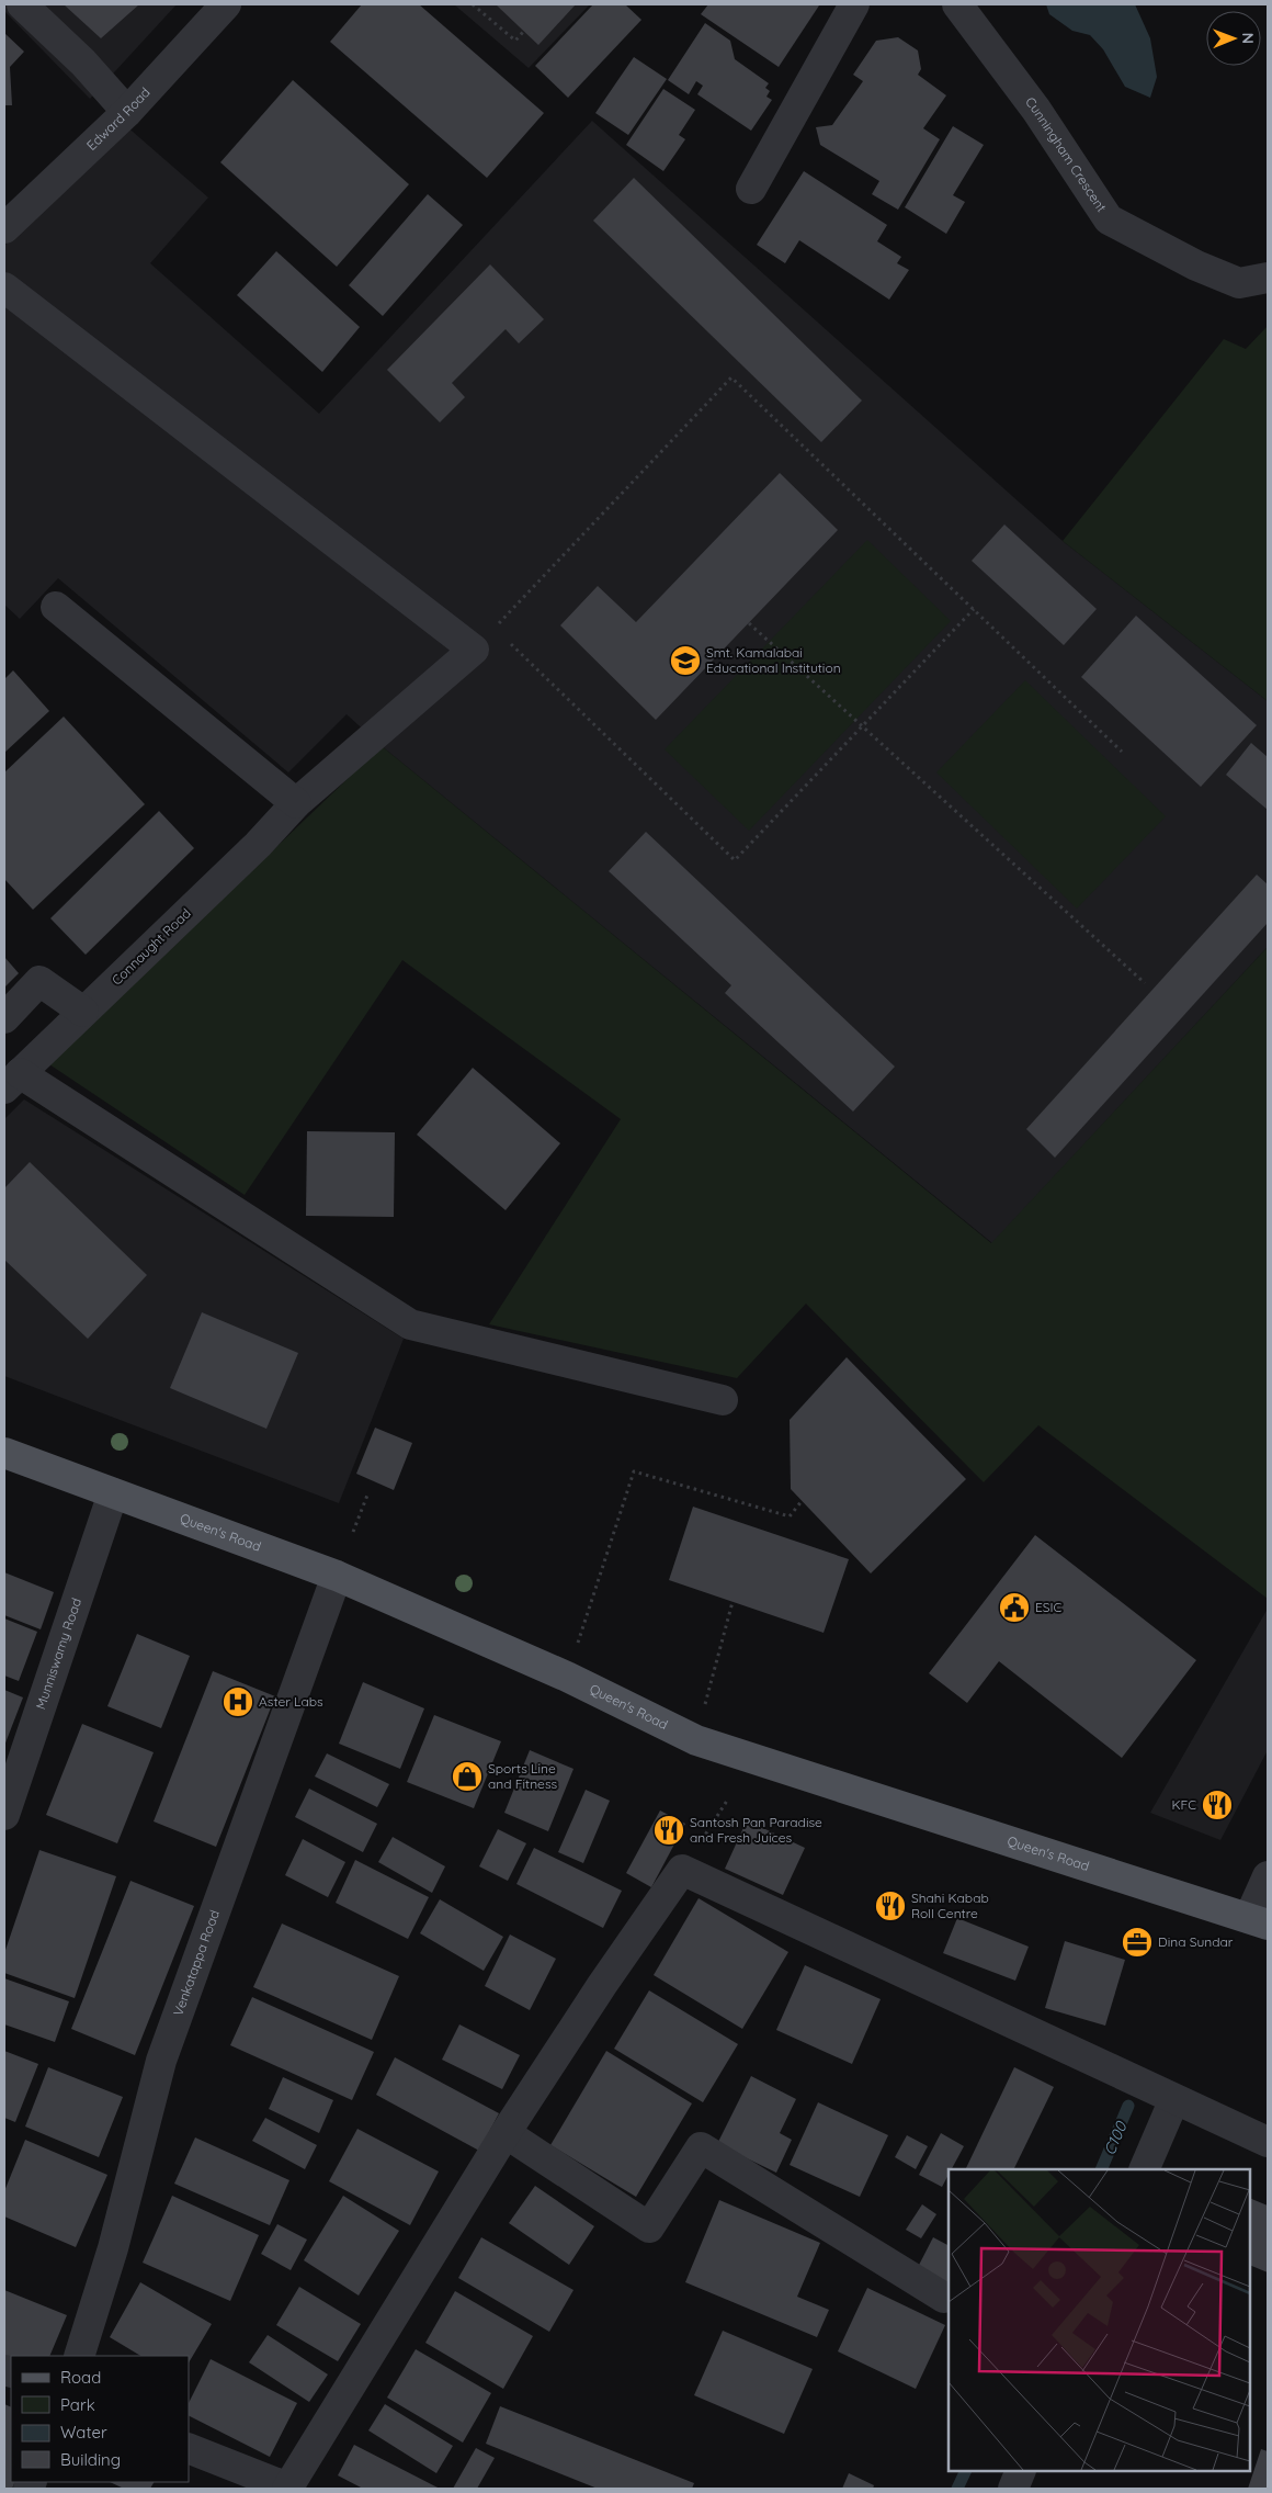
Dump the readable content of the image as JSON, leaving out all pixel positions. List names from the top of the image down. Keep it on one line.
{"streets":{"main road":["Queen's Road"],"street":["Edward Road","Cunningham Crescent","Connaught Road","Munniswamy Road","Venkatappa Road"]},"crossings":[["Queen's Road","Munniswamy Road"],["Queen's Road","Venkatappa Road"]],"water":["C100"],"places":{"school or university":["Smt. Kamalabai Educational Institution"],"public building":["ESIC"],"hospital":["Aster Labs"],"shop":["Sports Line and Fitness"],"restaurant":["KFC","Santosh Pan Paradise and Fresh Juices","Shahi Kabab Roll Centre"],"office":["Dina Sundar"]},"legend":["Road","Park","Water","Building"],"north":"right"}
